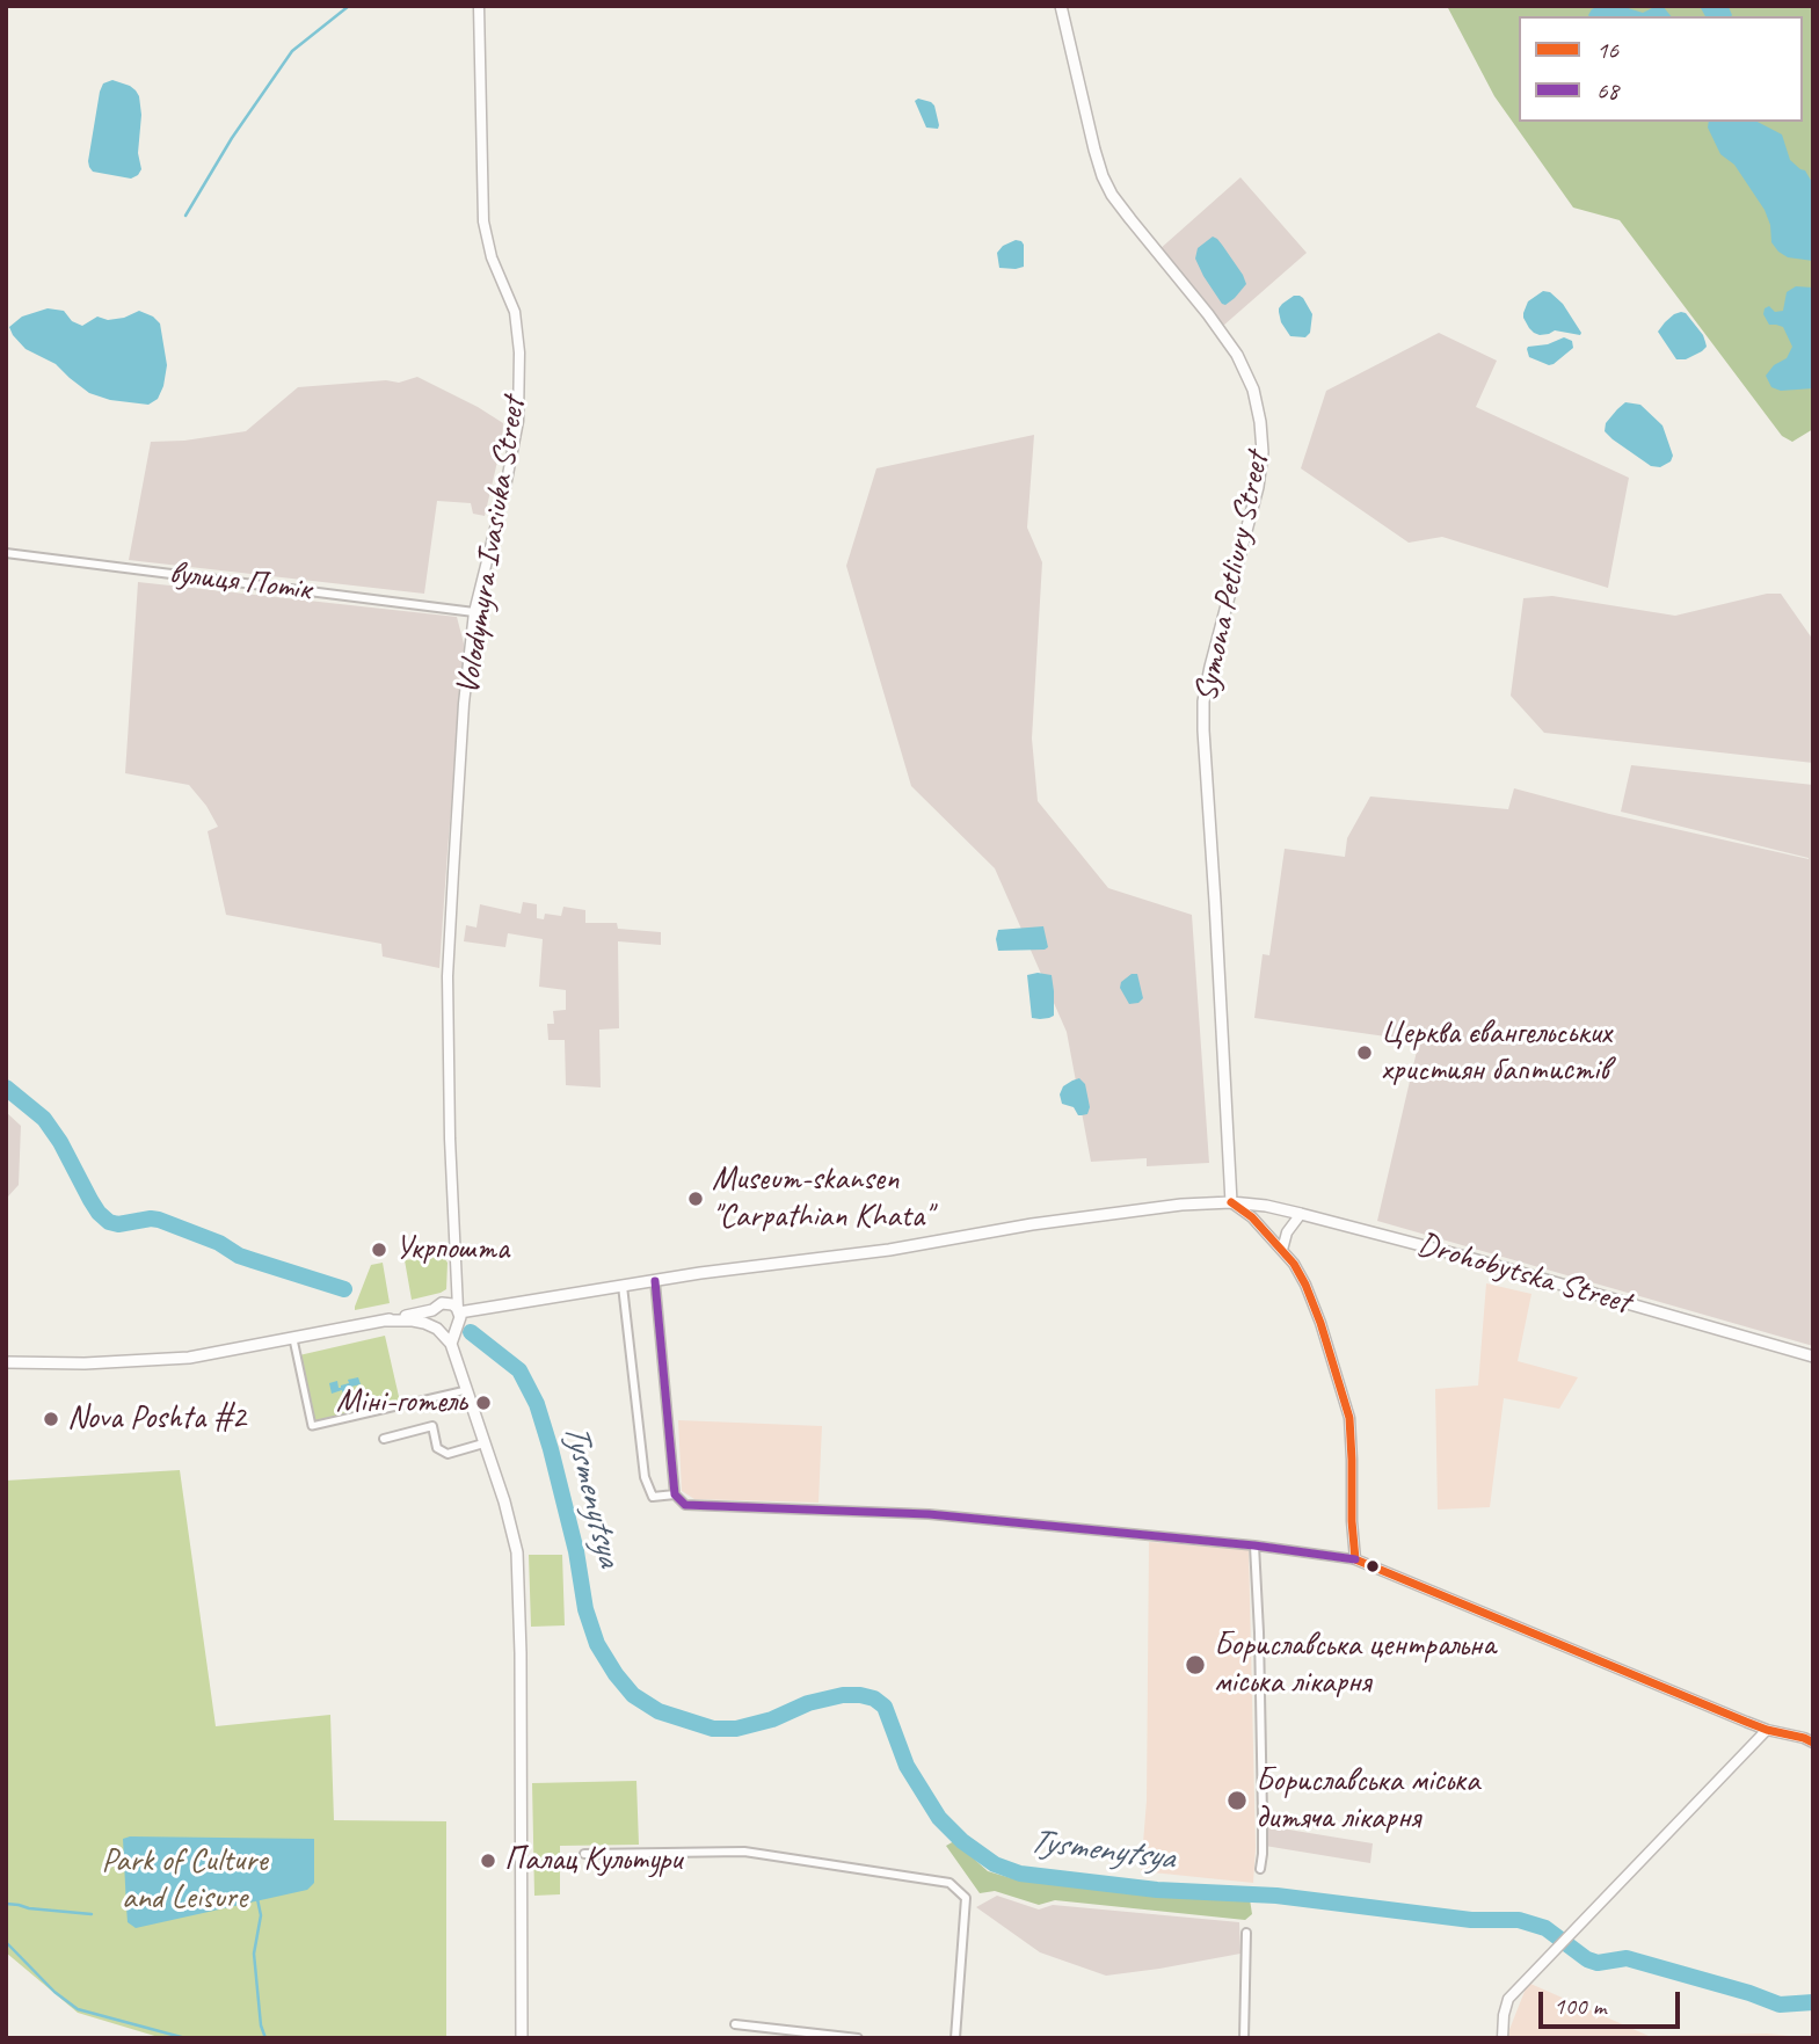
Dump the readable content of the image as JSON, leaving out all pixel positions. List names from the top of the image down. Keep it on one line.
{"streets":{"main road":["Symona Petliury Street","Drohobytska Street"],"street":["Volodymyra Ivasiuka Street","вулиця Потік"]},"crossings":[["Volodymyra Ivasiuka Street","вулиця Потік"],["Volodymyra Ivasiuka Street","Drohobytska Street"],["Symona Petliury Street","Drohobytska Street"]],"water":["Tysmenytsya"],"parks":["Park of Culture and Leisure"],"places":["Церква євангельських християн баптистів","Museum-skansen \"Carpathian Khata\"","Укрпошта","Міні-готель","Nova Poshta #2","Бориславська центральна міська лікарня","Бориславська міська дитяча лікарня","Палац Культури"],"lines":["transit line 16","transit line 68"],"legend":["16","68"],"scale_bar":"100 m"}
